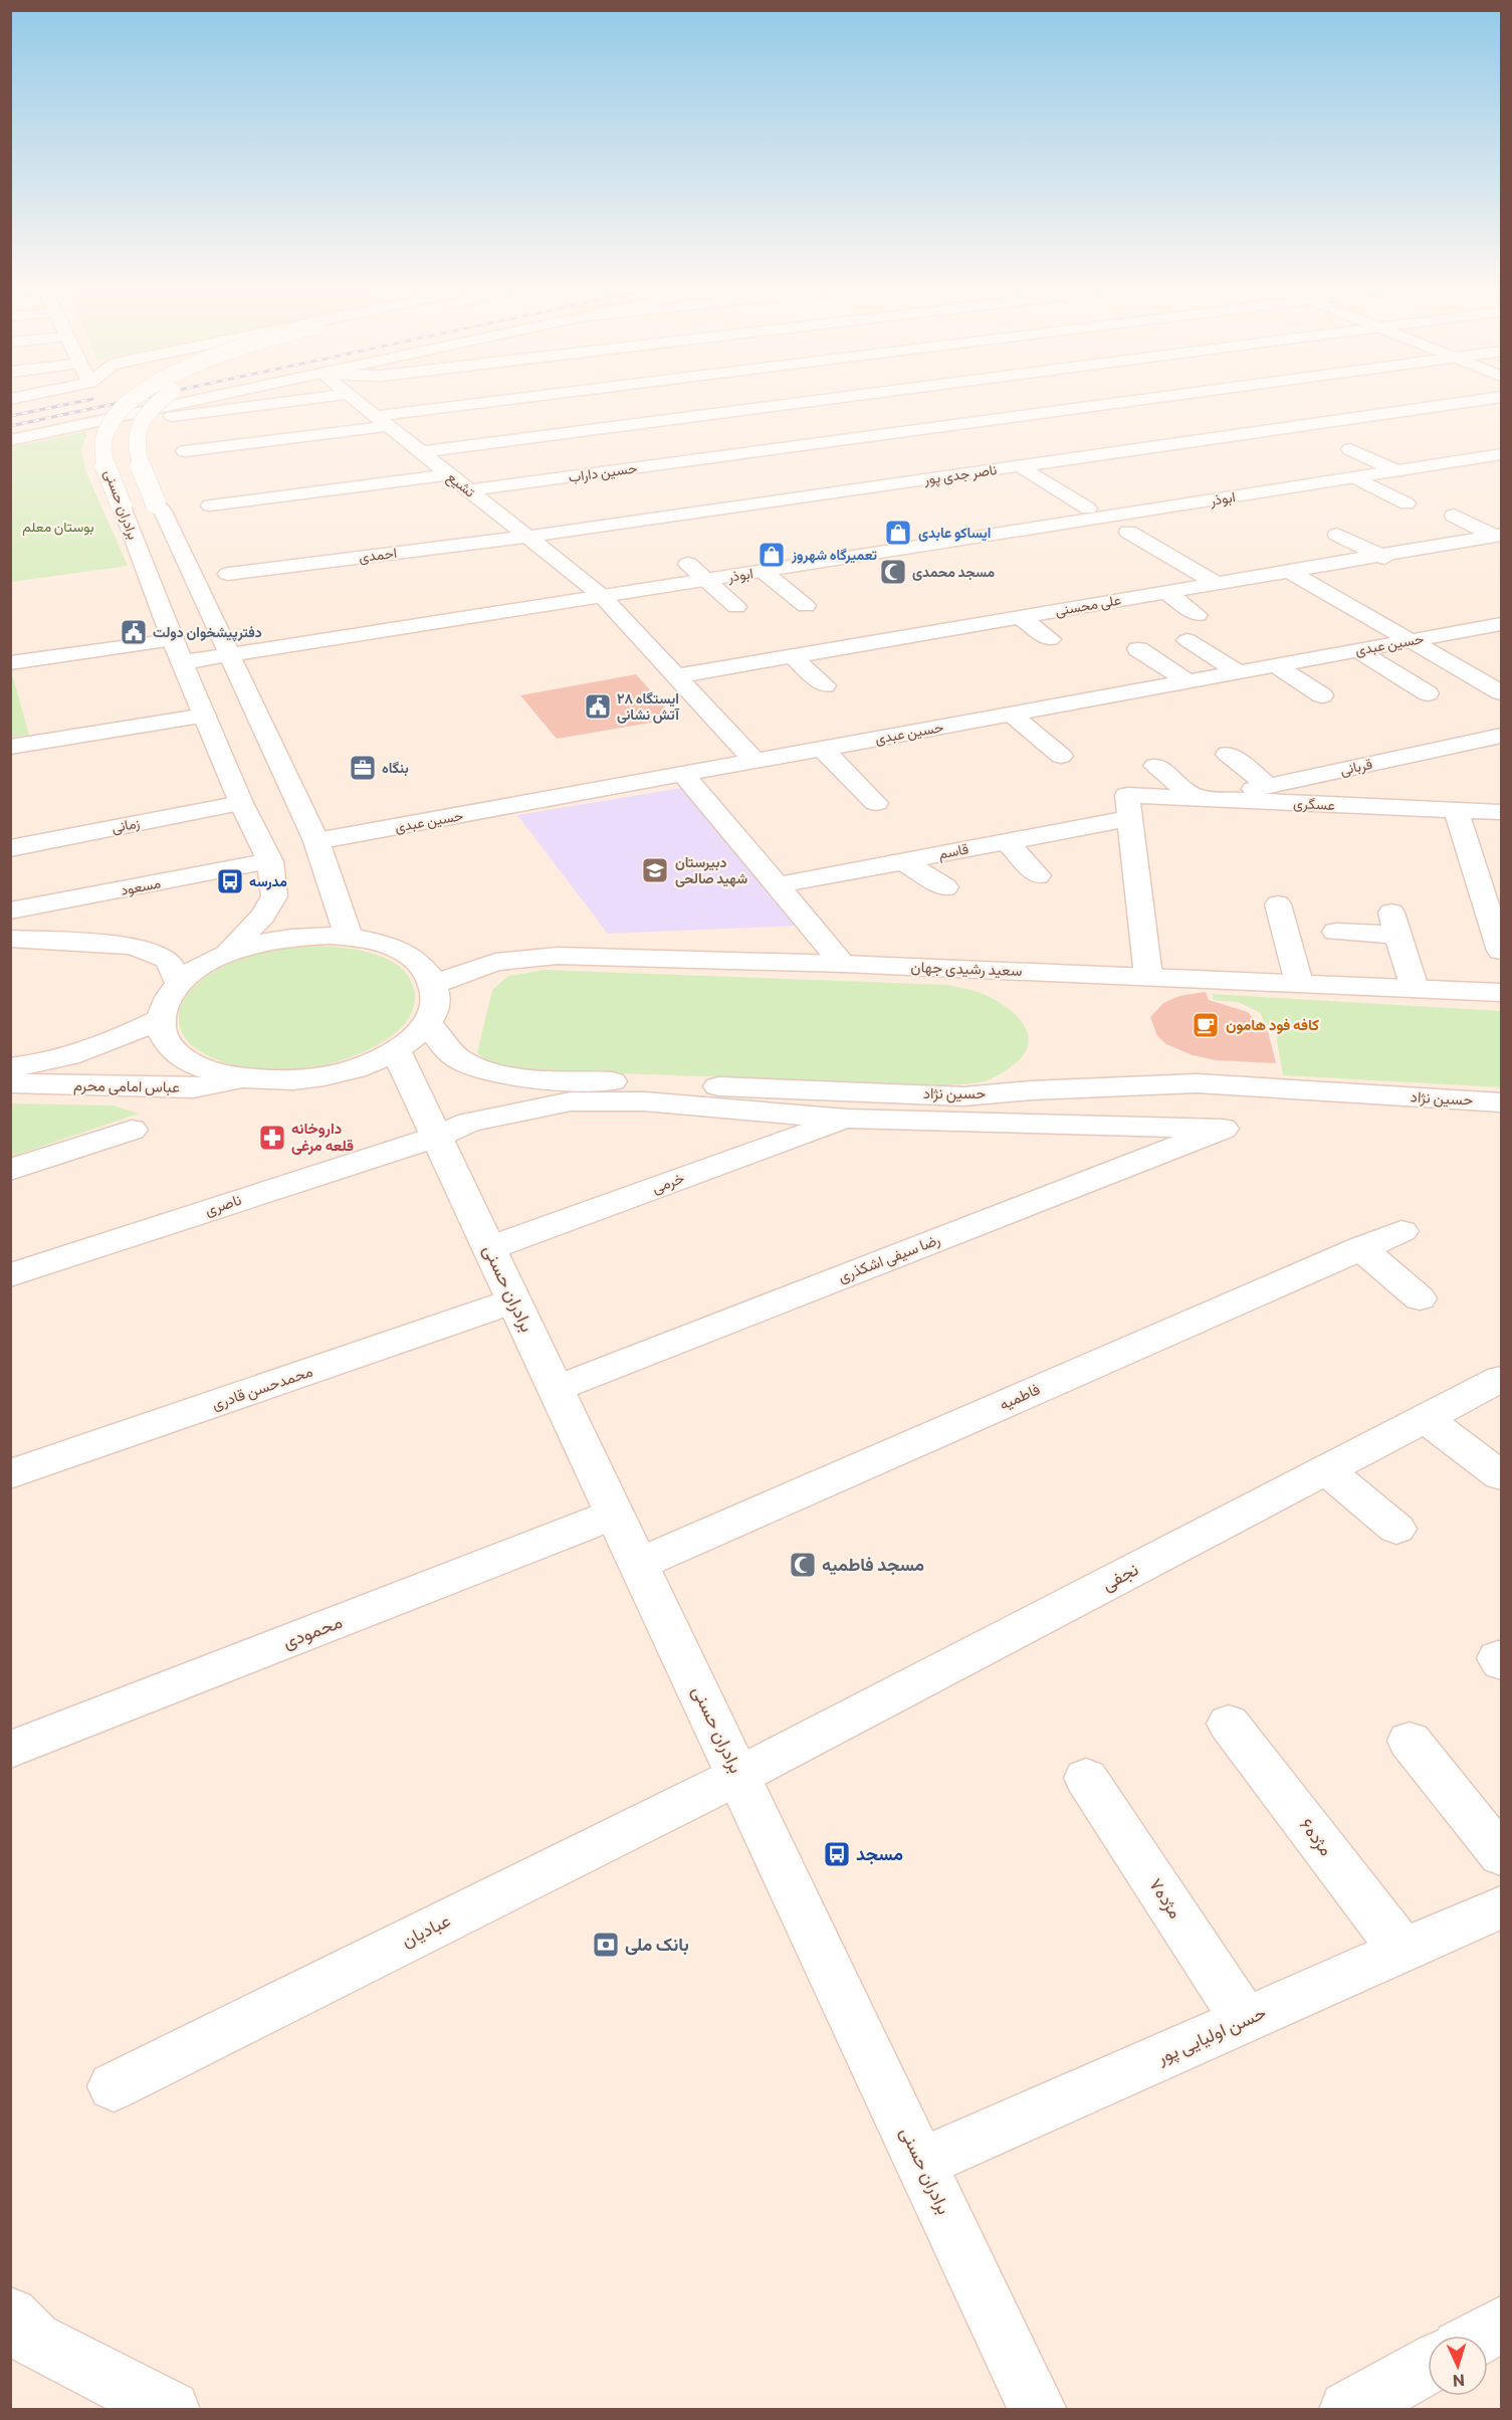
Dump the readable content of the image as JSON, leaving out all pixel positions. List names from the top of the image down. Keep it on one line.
{"streets":{"street":["حسین داراب","ناصر جدی پور","تشیع","ابوذر","برادران حسنی","احمدی","علی محسنی","حسین عبدی","قربانی","عسگری","زمانی","قاسم","مسعود","سعید رشیدی جهان","عباس امامی محرم","حسین نژاد","خرمی","ناصری","رضا سیفی اشکذری","محمدحسن قادری","فاطمیه","نجفی","محمودی","مژده۶","مژده۷","عبادیان","حسن اولیایی پور"]},"crossings":[["حسین داراب","تشیع"],["ناصر جدی پور","تشیع"],["ناصر جدی پور","احمدی"],["تشیع","ابوذر"],["تشیع","احمدی"],["تشیع","علی محسنی"],["تشیع","حسین عبدی"],["ابوذر","برادران حسنی"],["برادران حسنی","حسین عبدی"],["برادران حسنی","زمانی"],["برادران حسنی","مسعود"],["برادران حسنی","خرمی"],["برادران حسنی","ناصری"],["برادران حسنی","رضا سیفی اشکذری"],["برادران حسنی","محمدحسن قادری"],["برادران حسنی","فاطمیه"],["برادران حسنی","نجفی"],["برادران حسنی","محمودی"],["برادران حسنی","عبادیان"],["برادران حسنی","حسن اولیایی پور"],["قربانی","عسگری"],["عسگری","قاسم"],["خرمی","ناصری"],["ناصری","رضا سیفی اشکذری"],["نجفی","عبادیان"],["مژده۶","حسن اولیایی پور"],["مژده۷","حسن اولیایی پور"]],"parks":["بوستان معلم"],"places":{"shop":["ایساکو عابدی","تعمیرگاه شهروز"],"mosque":["مسجد محمدی","مسجد فاطمیه"],"public building":["دفترپیشخوان دولت","ایستگاه ۲۸ آتش نشانی"],"office":["بنگاه"],"school or university":["دبیرستان شهید صالحی"],"bus stop":["مدرسه","مسجد"],"cafe":["کافه فود هامون"],"pharmacy":["داروخانه قلعه مرغی"],"bank":["بانک ملی"]},"north":"bottom"}
